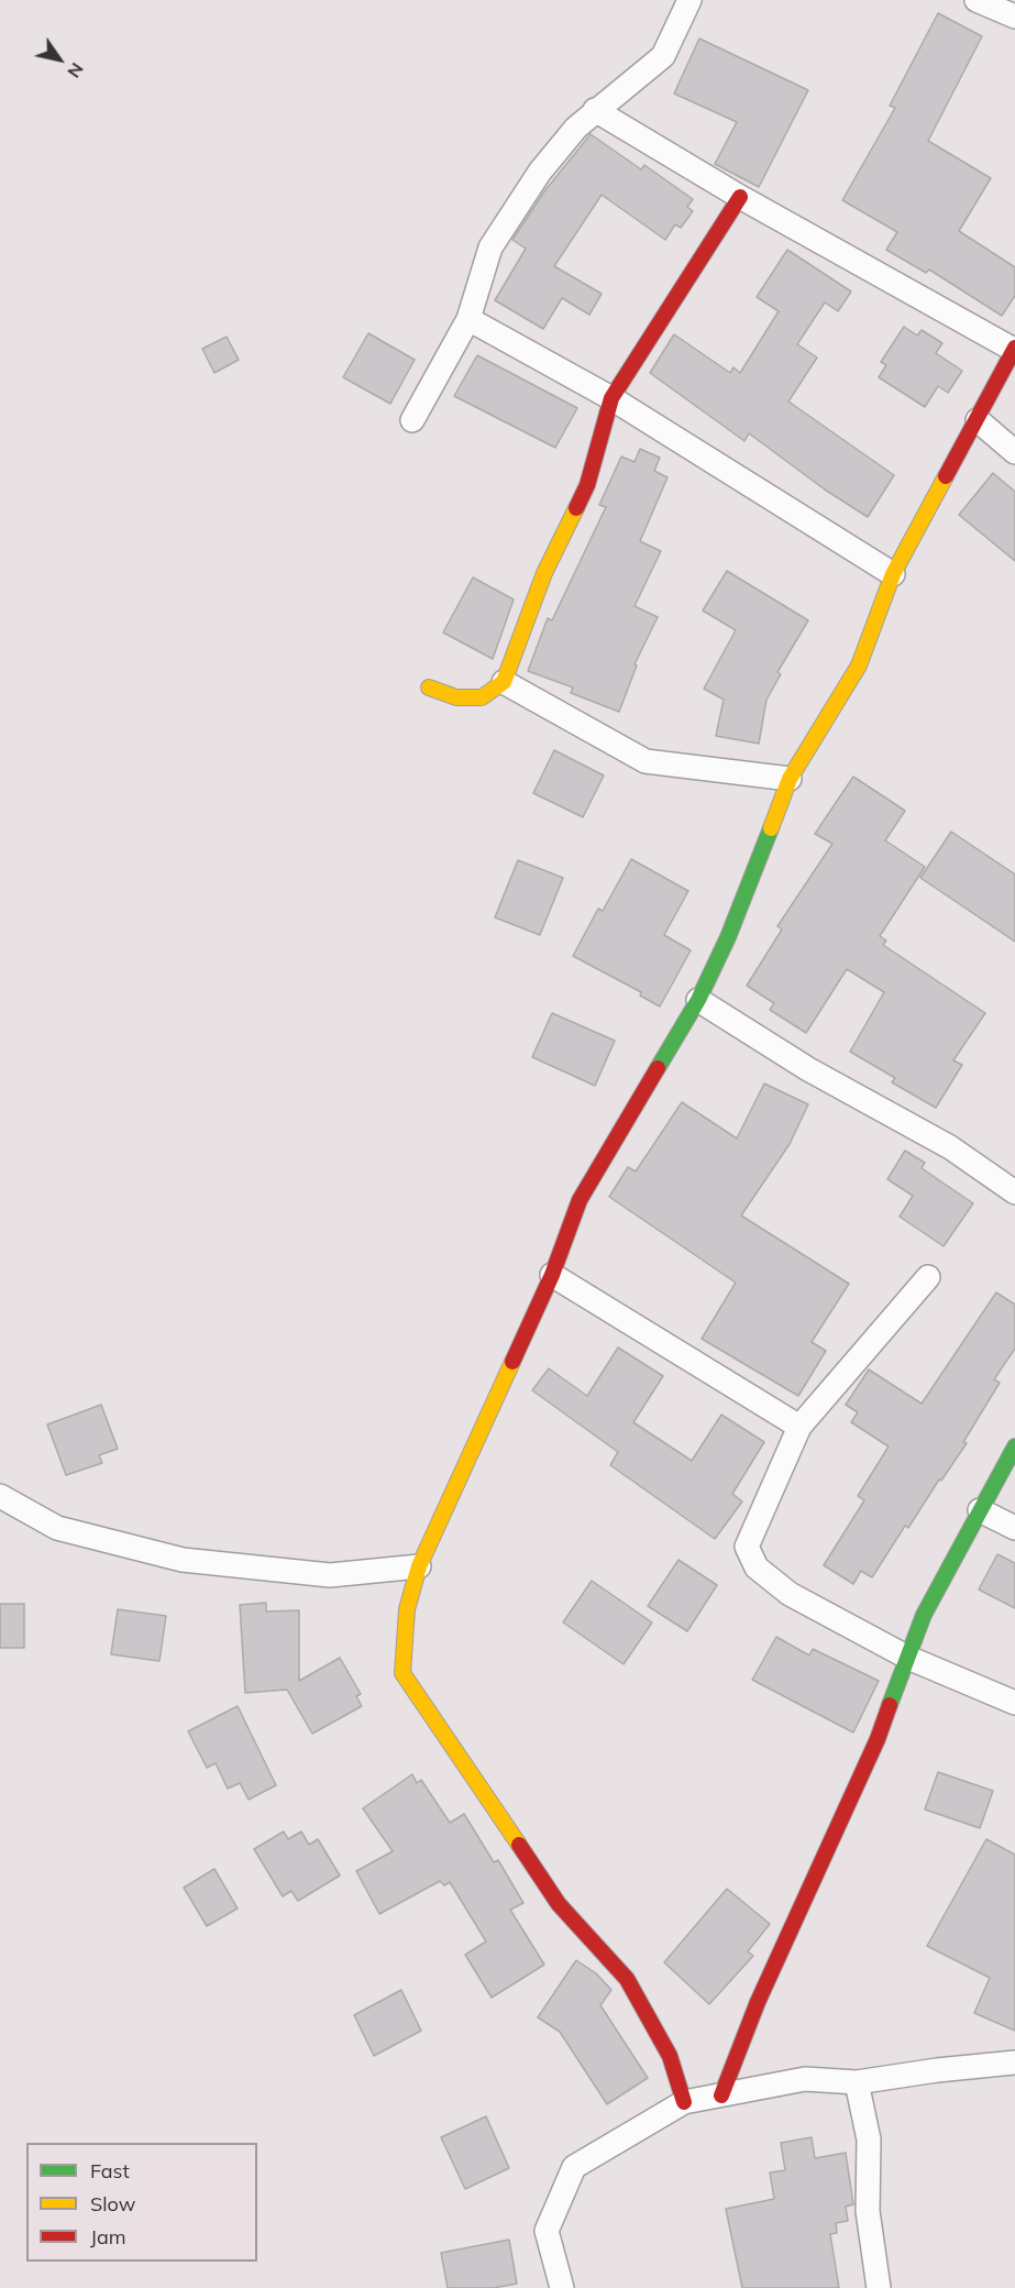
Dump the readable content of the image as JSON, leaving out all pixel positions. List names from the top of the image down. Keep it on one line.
{"legend":["Fast","Slow","Jam"],"north":"bottom right"}
